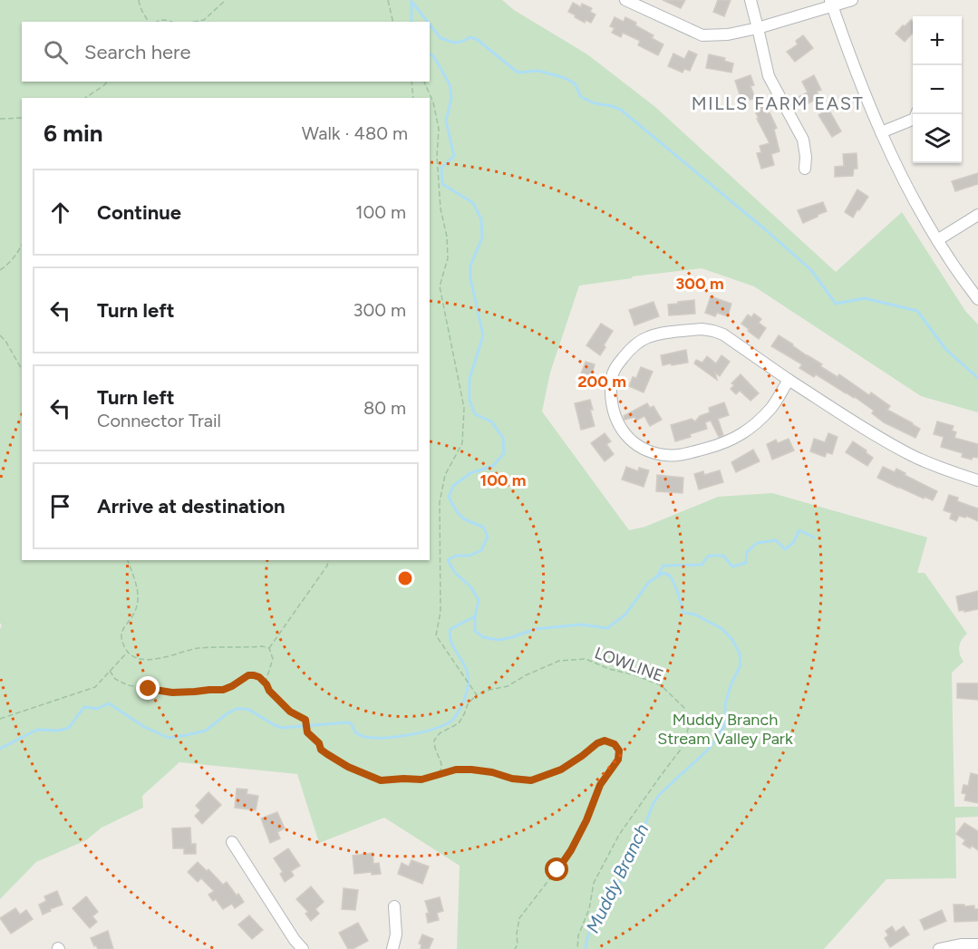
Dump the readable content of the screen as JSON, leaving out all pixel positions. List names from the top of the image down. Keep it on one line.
{"streets":{"path":["LOWLINE"]},"districts":["MILLS FARM EAST"],"water":["Muddy Branch"],"parks":["Muddy Branch Stream Valley Park"],"page":{"map_buttons":["+","−"],"search":"Search here","heading":["6 min","Walk · 480 m"],"list":[["Continue","100 m"],["Turn left","300 m"],["Turn left","Connector Trail","80 m"],"Arrive at destination"]},"rings":["300 m","200 m","100 m"]}
